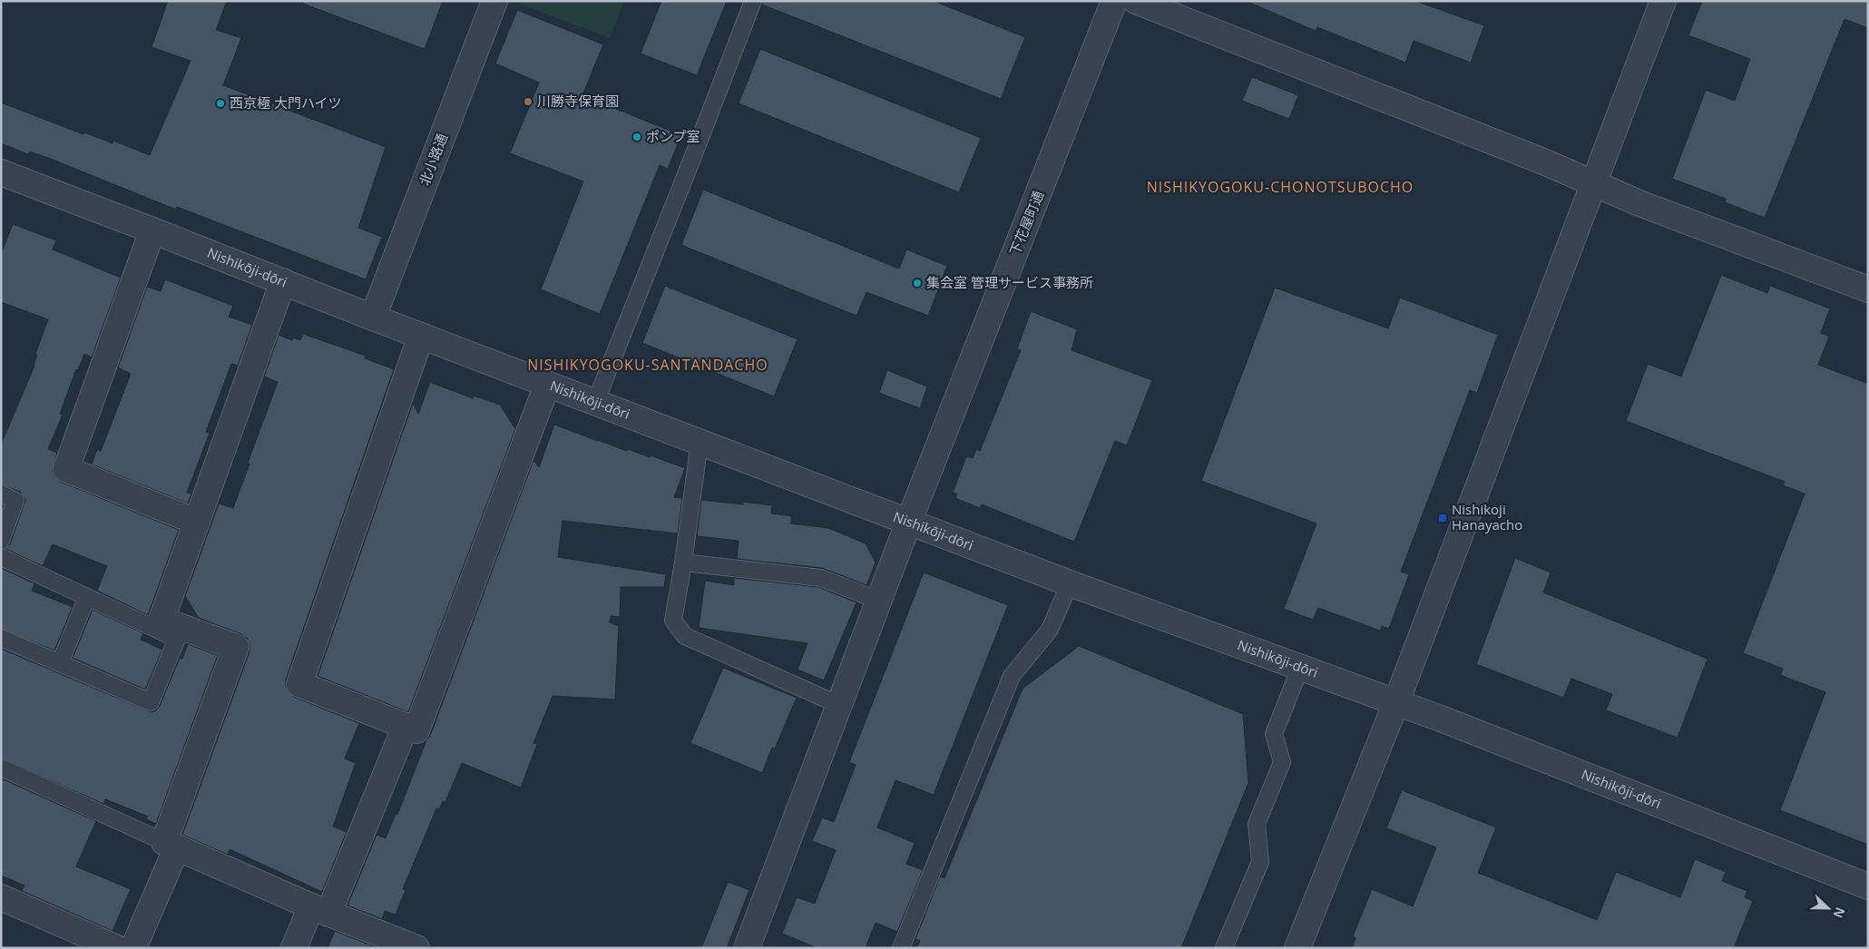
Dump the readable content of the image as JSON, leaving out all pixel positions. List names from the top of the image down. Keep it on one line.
{"streets":{"street":["北小路通","下花屋町通","Nishikōji-dōri"]},"crossings":[["北小路通","Nishikōji-dōri"],["下花屋町通","Nishikōji-dōri"]],"districts":["NISHIKYOGOKU-CHONOTSUBOCHO","NISHIKYOGOKU-SANTANDACHO"],"places":{"other":["川勝寺保育園","西京極 大門ハイツ","ポンプ室","集会室 管理サービス事務所"],"transit":["Nishikoji Hanayacho"]},"north":"right"}
